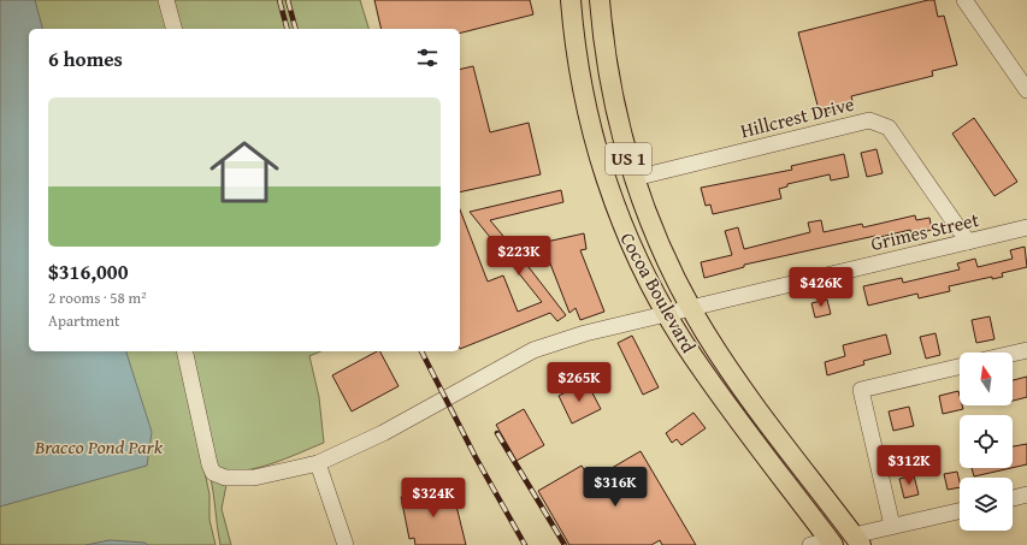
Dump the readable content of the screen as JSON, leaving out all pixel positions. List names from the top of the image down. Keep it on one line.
{"streets":{"main road":["US 1","Cocoa Boulevard"],"street":["Hillcrest Drive","Grimes Street"]},"crossings":[["Hillcrest Drive","Grimes Street"],["Hillcrest Drive","Cocoa Boulevard"],["Grimes Street","Cocoa Boulevard"]],"parks":["Bracco Pond Park"],"north":"top","page":{"heading":"6 homes","list":[{"name":"$316,000","note":"2 rooms · 58 m² · Apartment"}],"price":["$223K","$426K","$265K","$312K","$316K","$324K"]}}
